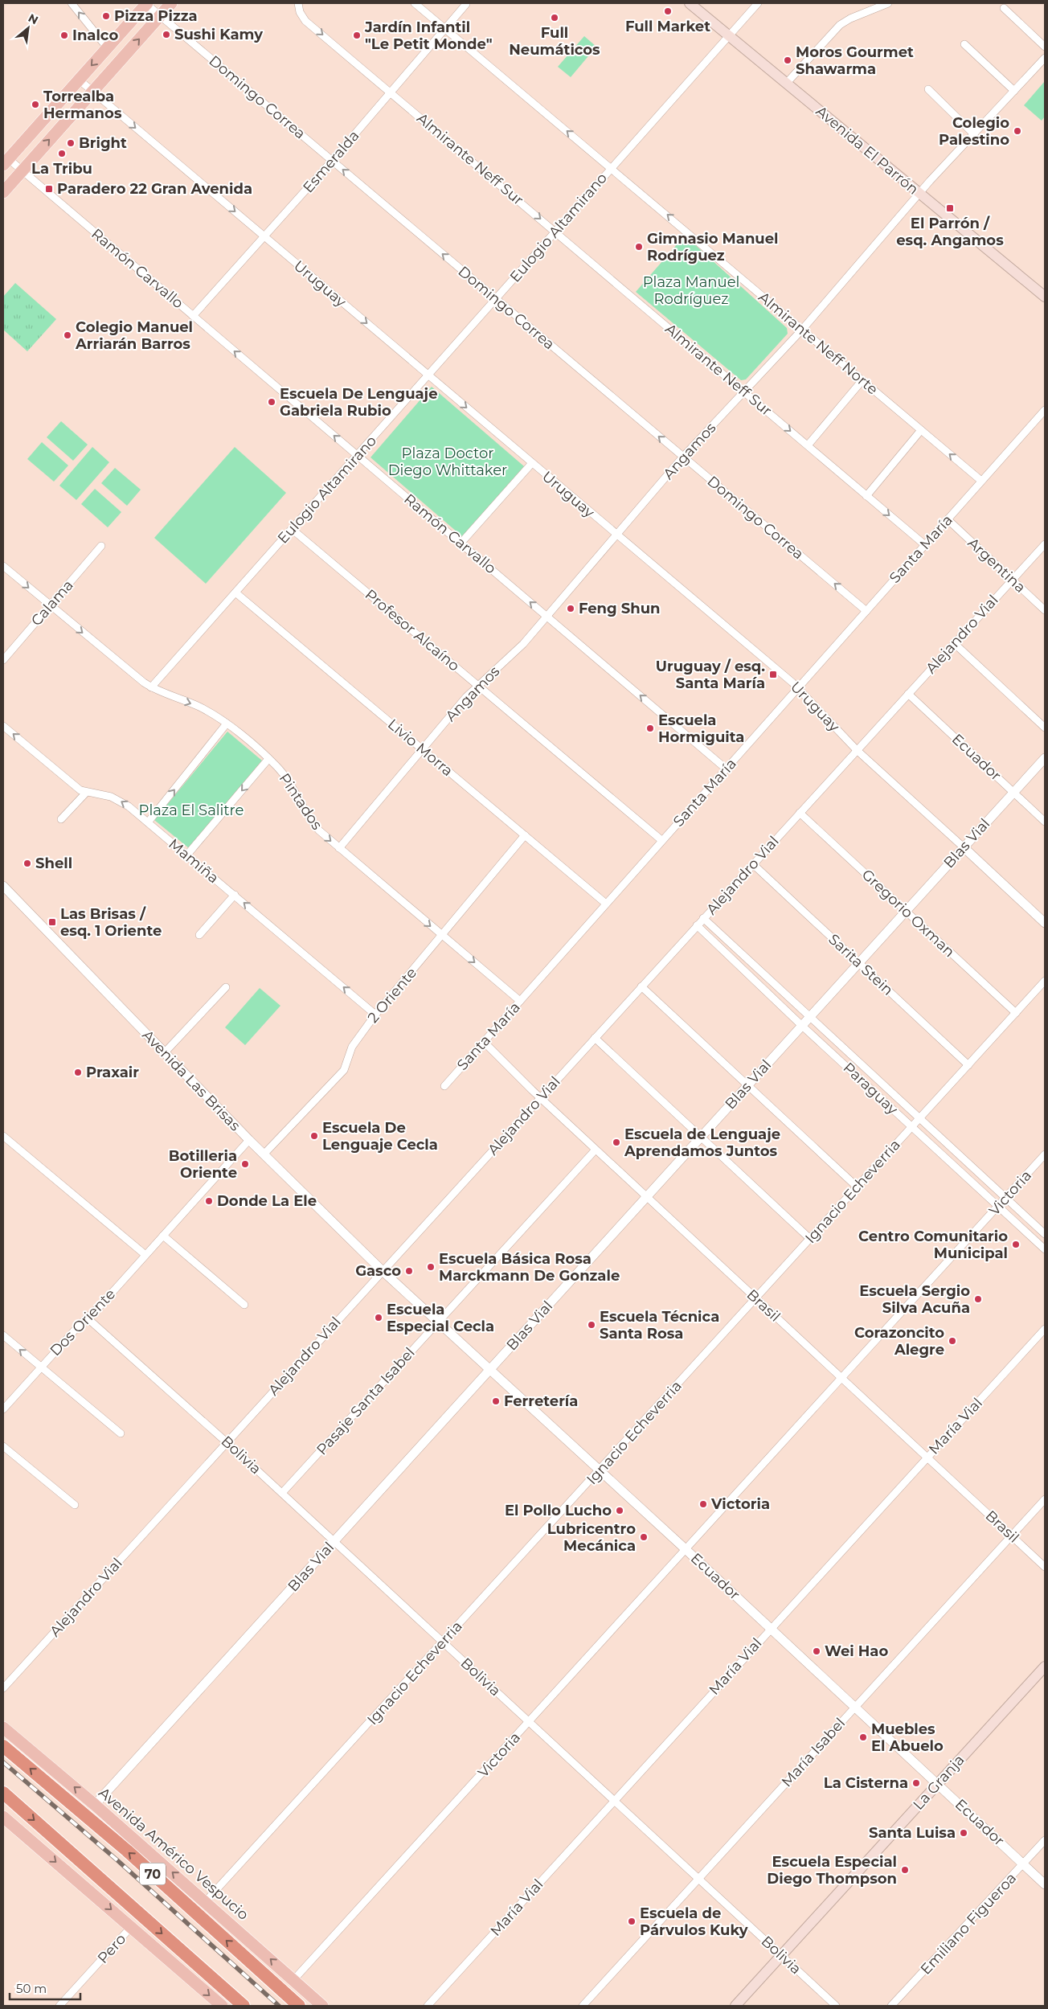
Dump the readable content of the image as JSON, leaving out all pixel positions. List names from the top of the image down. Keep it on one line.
{"streets":{"highway":["70"],"main road":["Avenida El Parrón","La Granja","Avenida Américo Vespucio"],"street":["Domingo Correa","Almirante Neff Sur","Esmeralda","Eulogio Altamirano","Ramón Carvallo","Uruguay","Almirante Neff Norte","Angamos","Santa María","Argentina","Calama","Profesor Alcaíno","Alejandro Vial","Livio Morra","Ecuador","Pintados","Blas Vial","Mamiña","Gregorio Oxman","Sarita Stein","2 Oriente","Avenida Las Brisas","Paraguay","Ignacio Echeverria","Victoria","Brasil","Dos Oriente","Pasaje Santa Isabel","María Vial","Bolivia","María Isabel","Emiliano Figueroa","Pero"]},"crossings":[["Domingo Correa","Esmeralda"],["Domingo Correa","Eulogio Altamirano"],["Domingo Correa","Angamos"],["Domingo Correa","Santa María"],["Avenida El Parrón","Eulogio Altamirano"],["Avenida El Parrón","Angamos"],["Almirante Neff Sur","Esmeralda"],["Almirante Neff Sur","Eulogio Altamirano"],["Almirante Neff Sur","Angamos"],["Almirante Neff Sur","Santa María"],["Esmeralda","Ramón Carvallo"],["Esmeralda","Uruguay"],["Esmeralda","Almirante Neff Norte"],["Eulogio Altamirano","Ramón Carvallo"],["Eulogio Altamirano","Uruguay"],["Eulogio Altamirano","Almirante Neff Norte"],["Eulogio Altamirano","Profesor Alcaíno"],["Eulogio Altamirano","Livio Morra"],["Eulogio Altamirano","Pintados"],["Ramón Carvallo","Angamos"],["Ramón Carvallo","Santa María"],["Uruguay","Angamos"],["Uruguay","Santa María"],["Uruguay","Alejandro Vial"],["Uruguay","Blas Vial"],["Almirante Neff Norte","Angamos"],["Almirante Neff Norte","Santa María"],["Angamos","Profesor Alcaíno"],["Angamos","Livio Morra"],["Angamos","Pintados"],["Santa María","Argentina"],["Santa María","Profesor Alcaíno"],["Santa María","Livio Morra"],["Santa María","Pintados"],["Santa María","Brasil"],["Argentina","Alejandro Vial"],["Calama","Pintados"],["Alejandro Vial","Ecuador"],["Alejandro Vial","Gregorio Oxman"],["Alejandro Vial","Sarita Stein"],["Alejandro Vial","Avenida Las Brisas"],["Alejandro Vial","Paraguay"],["Alejandro Vial","Brasil"],["Alejandro Vial","Bolivia"],["Livio Morra","2 Oriente"],["Ecuador","Blas Vial"],["Ecuador","Avenida Las Brisas"],["Ecuador","Ignacio Echeverria"],["Ecuador","Victoria"],["Ecuador","Pasaje Santa Isabel"],["Ecuador","María Vial"],["Ecuador","María Isabel"],["Ecuador","La Granja"],["Ecuador","Emiliano Figueroa"],["Pintados","2 Oriente"],["Blas Vial","Gregorio Oxman"],["Blas Vial","Sarita Stein"],["Blas Vial","Paraguay"],["Blas Vial","Brasil"],["Blas Vial","Bolivia"],["Blas Vial","Avenida Américo Vespucio"],["Mamiña","2 Oriente"],["Gregorio Oxman","Ignacio Echeverria"],["Sarita Stein","Ignacio Echeverria"],["2 Oriente","Avenida Las Brisas"],["Avenida Las Brisas","Dos Oriente"],["Paraguay","Ignacio Echeverria"],["Paraguay","Victoria"],["Ignacio Echeverria","Brasil"],["Ignacio Echeverria","Bolivia"],["Ignacio Echeverria","Avenida Américo Vespucio"],["Victoria","Brasil"],["Victoria","Bolivia"],["Victoria","Avenida Américo Vespucio"],["Brasil","Pasaje Santa Isabel"],["Brasil","María Vial"],["Brasil","María Isabel"],["Dos Oriente","Bolivia"],["Pasaje Santa Isabel","Bolivia"],["María Vial","Bolivia"],["Bolivia","María Isabel"],["Bolivia","La Granja"]],"one_way":["Domingo Correa","Almirante Neff Sur","Ramón Carvallo","Uruguay","Almirante Neff Norte","Pintados","Mamiña"],"parks":["Plaza Manuel Rodríguez","Plaza Doctor Diego Whittaker","Plaza El Salitre"],"places":{"other":["Full Market","Pizza Pizza","Full Neumáticos","Sushi Kamy","Inalco","Jardín Infantil \"Le Petit Monde\"","Moros Gourmet Shawarma","Torrealba Hermanos","Colegio Palestino","Bright","La Tribu","Gimnasio Manuel Rodríguez","Colegio Manuel Arriarán Barros","Escuela De Lenguaje Gabriela Rubio","Feng Shun","Escuela Hormiguita","Shell","Praxair","Escuela De Lenguaje Cecla","Escuela de Lenguaje Aprendamos Juntos","Botilleria Oriente","Donde La Ele","Centro Comunitario Municipal","Escuela Básica Rosa Marckmann De Gonzale","Gasco","Escuela Sergio Silva Acuña","Escuela Especial Cecla","Escuela Técnica Santa Rosa","Corazoncito Alegre","Ferretería","Victoria","El Pollo Lucho","Lubricentro Mecánica","Wei Hao","Muebles El Abuelo","La Cisterna","Santa Luisa","Escuela Especial Diego Thompson","Escuela de Párvulos Kuky"],"transit":["Paradero 22 Gran Avenida","El Parrón / esq. Angamos","Uruguay / esq. Santa María","Las Brisas / esq. 1 Oriente"]},"scale_bar":"50 m","north":"top right"}
